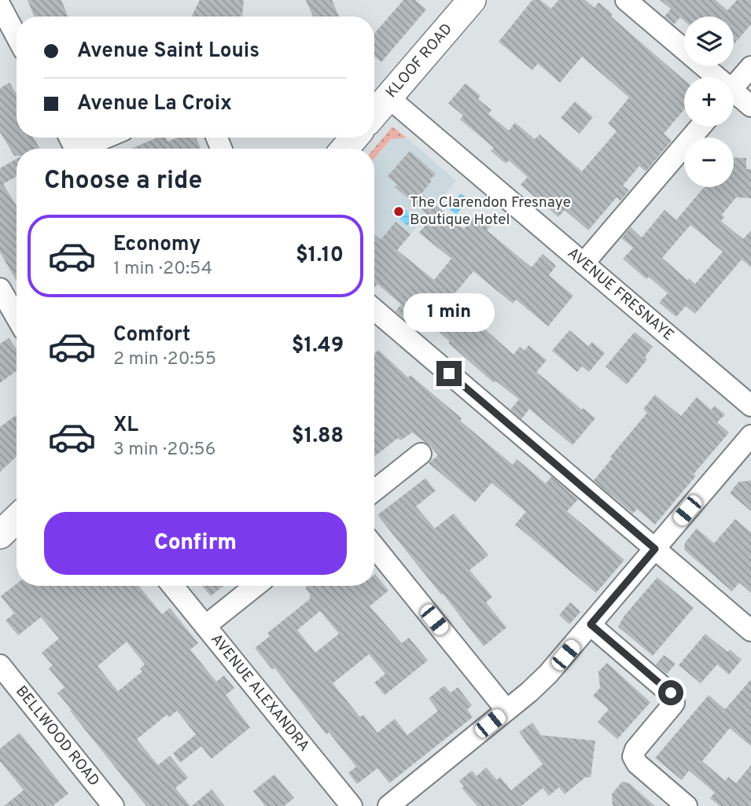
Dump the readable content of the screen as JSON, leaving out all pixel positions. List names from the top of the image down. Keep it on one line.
{"streets":{"main road":["KLOOF ROAD"],"street":["AVENUE FRESNAYE","AVENUE ALEXANDRA","BELLWOOD ROAD"]},"crossings":[["KLOOF ROAD","AVENUE FRESNAYE"]],"places":["The Clarendon Fresnaye Boutique Hotel"],"page":{"map_buttons":["+","−"],"banner":["Avenue Saint Louis","Avenue La Croix"],"heading":"Choose a ride","list":[{"name":"Economy","note":"1 min · 20:54","value":"$1.10"},{"name":"Comfort","note":"2 min · 20:55","value":"$1.49"},{"name":"XL","note":"3 min · 20:56","value":"$1.88"}],"bubble":"1 min","buttons":"Confirm"}}
